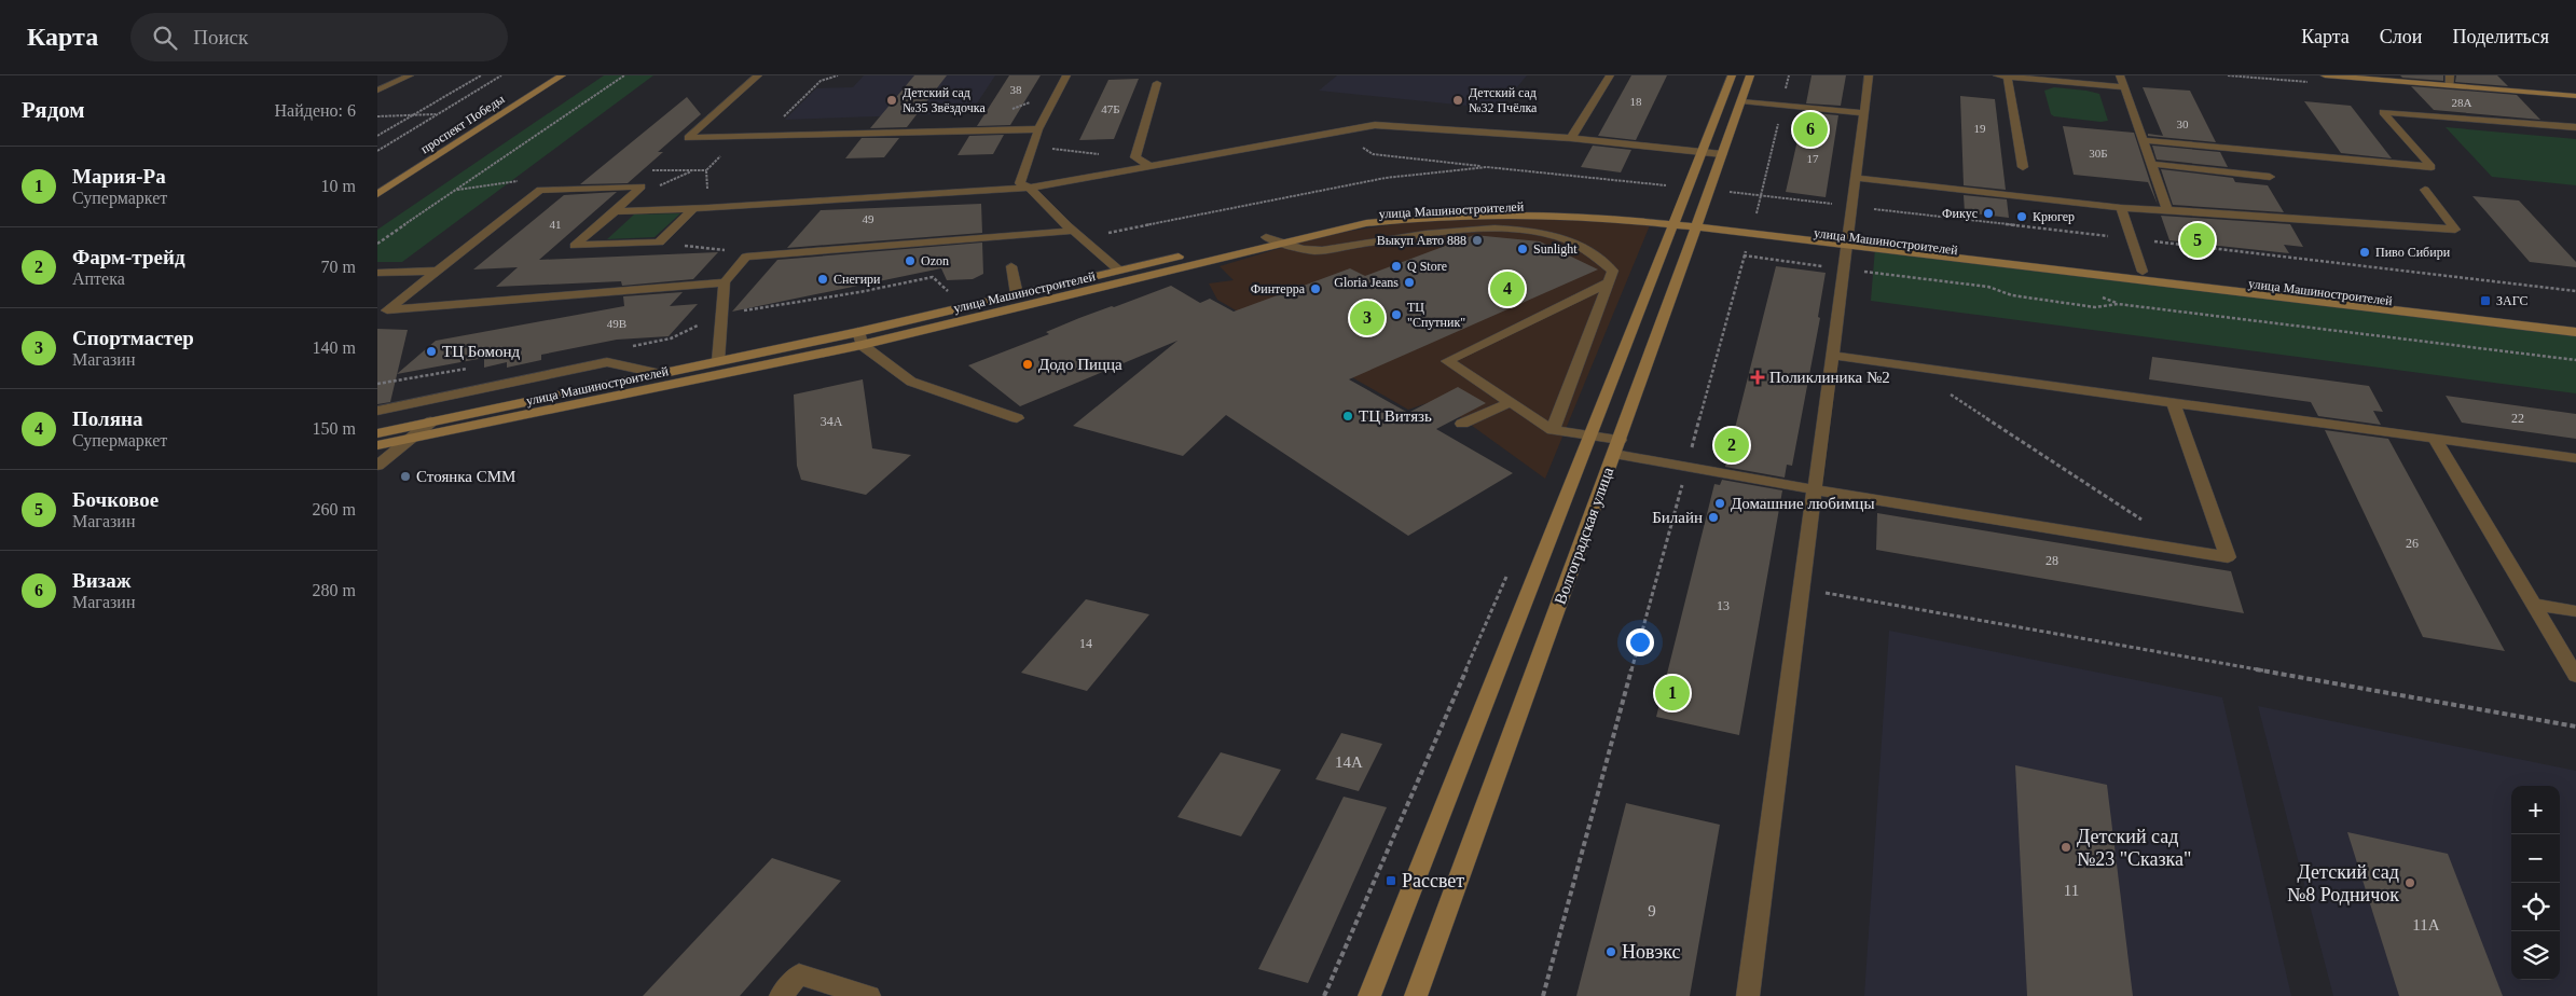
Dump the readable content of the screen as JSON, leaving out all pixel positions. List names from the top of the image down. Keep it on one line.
{"streets":{"main road":["проспект Победы","улица Машиностроителей","Волгоградская улица"]},"places":{"other":["Детский сад №35 Звёздочка","Детский сад №32 Пчёлка","Фикус","Крюгер","Выкуп Авто 888","Sunlight","Пиво Сибири","Ozon","Q Store","Снегири","Gloria Jeans","Финтерра","ТЦ \"Спутник\"","ТЦ Бомонд","Додо Пицца","ТЦ Витязь","Стоянка СММ","Домашние любимцы","Билайн","Детский сад №23 \"Сказка\"","Детский сад №8 Родничок","Новэкс"],"transit":["ЗАГС","Рассвет"],"health":["Поликлиника №2"]},"house_numbers":["38","18","28А","47Б","30","19","30Б","17","49","41","49В","22","34А","26","28","13","14","14А","11","9","11А"],"page":{"header":"Карта","search":"Поиск","nav":["Карта","Слои","Поделиться"],"heading":["Рядом","Найдено: 6"],"pins":["6","5","4","3","2","1"],"list":[{"mark":"1","name":"Мария-Ра","note":"Супермаркет","value":"10 m"},{"mark":"2","name":"Фарм-трейд","note":"Аптека","value":"70 m"},{"mark":"3","name":"Спортмастер","note":"Магазин","value":"140 m"},{"mark":"4","name":"Поляна","note":"Супермаркет","value":"150 m"},{"mark":"5","name":"Бочковое","note":"Магазин","value":"260 m"},{"mark":"6","name":"Визаж","note":"Магазин","value":"280 m"}],"map_buttons":["+","−"]}}
